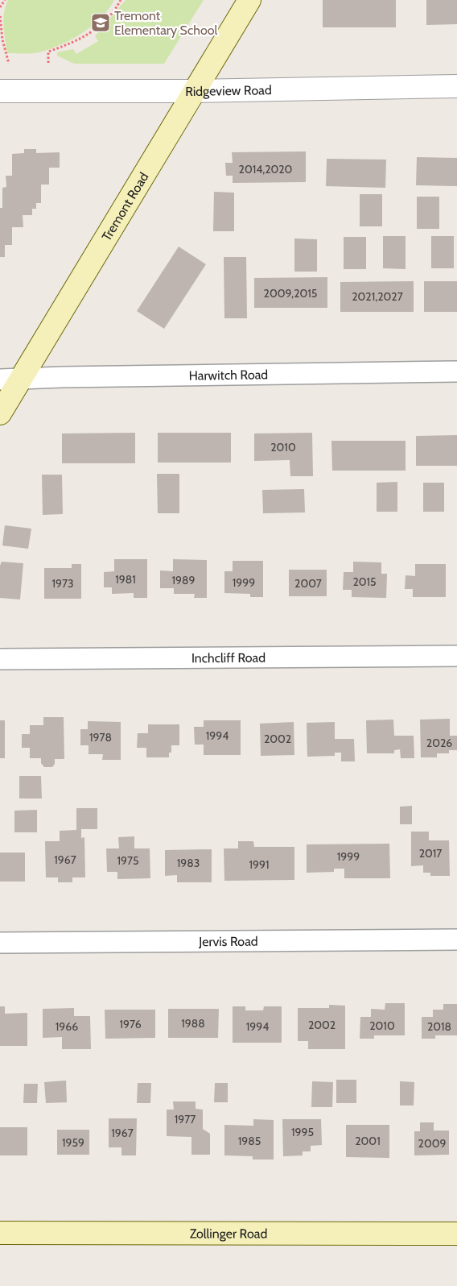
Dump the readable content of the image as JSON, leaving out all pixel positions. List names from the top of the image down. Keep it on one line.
{"streets":{"main road":["Tremont Road","Zollinger Road"],"street":["Ridgeview Road","Harwitch Road","Inchcliff Road","Jervis Road"]},"crossings":[["Ridgeview Road","Tremont Road"],["Tremont Road","Harwitch Road"]],"places":{"school or university":["Tremont Elementary School"]},"house_numbers":["2014,2020","2009,2015","2021,2027","2010","1981","1989","2015","1999","1973","2007","1994","1978","2002","2026","2017","1999","1967","1975","1983","1991","1988","1976","2002","2010","1966","1994","2018","1977","1995","1967","1985","2001","1959","2009"]}
